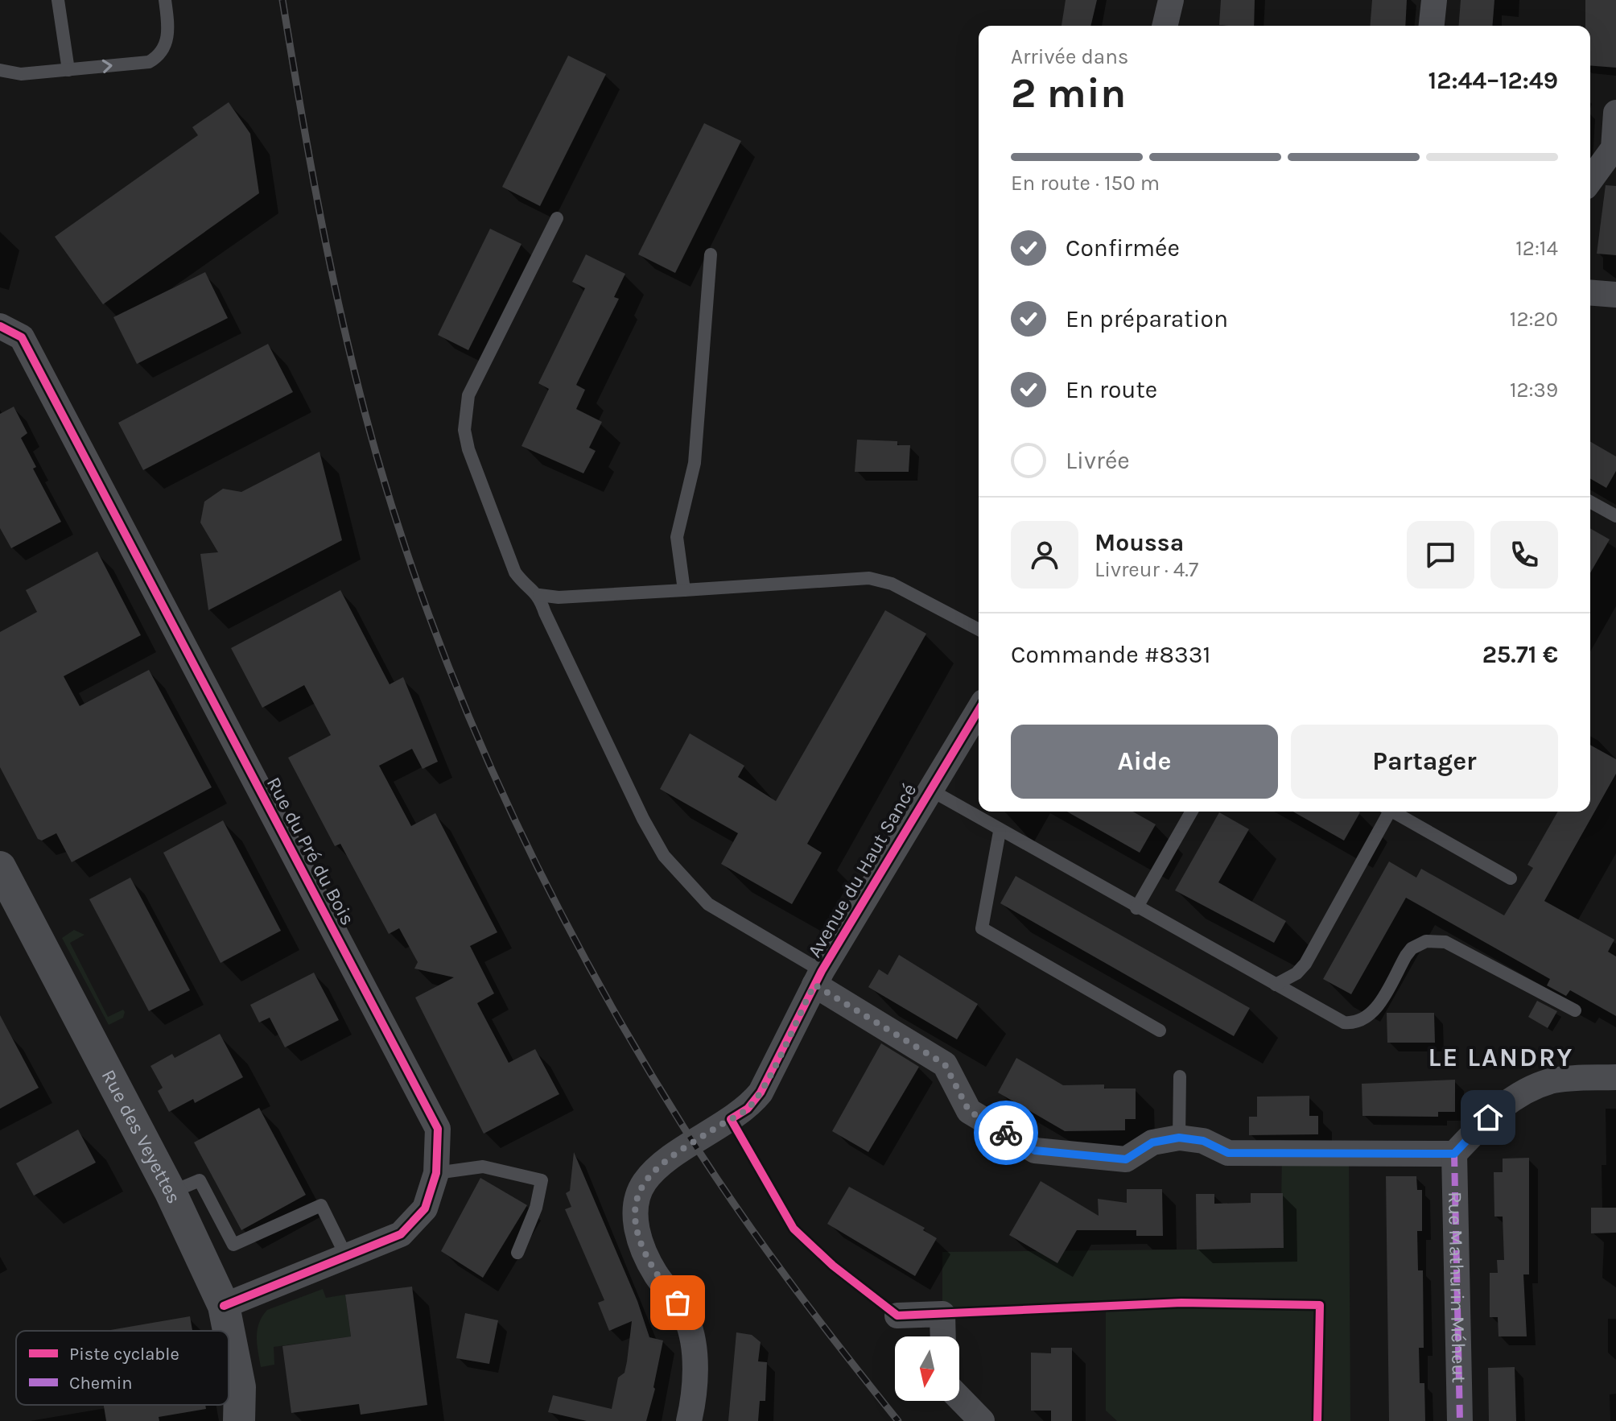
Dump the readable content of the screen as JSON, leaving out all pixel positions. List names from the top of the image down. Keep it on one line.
{"streets":{"street":["Rue du Pré du Bois","Avenue du Haut Sancé","Rue des Veyettes","Rue Mathurin Méheut"]},"crossings":[["Rue du Pré du Bois","Rue des Veyettes"]],"districts":["LE LANDRY"],"legend":["Piste cyclable","Chemin"],"north":"bottom","page":{"heading":["2 min","Arrivée dans","12:44–12:49"],"panel":["Moussa","Livreur · 4.7","Commande #8331","25.71 €"],"bar":"En route · 150 m","list":[["Confirmée","12:14"],["En préparation","12:20"],["En route","12:39"],"Livrée"],"buttons":["Aide","Partager"]}}
